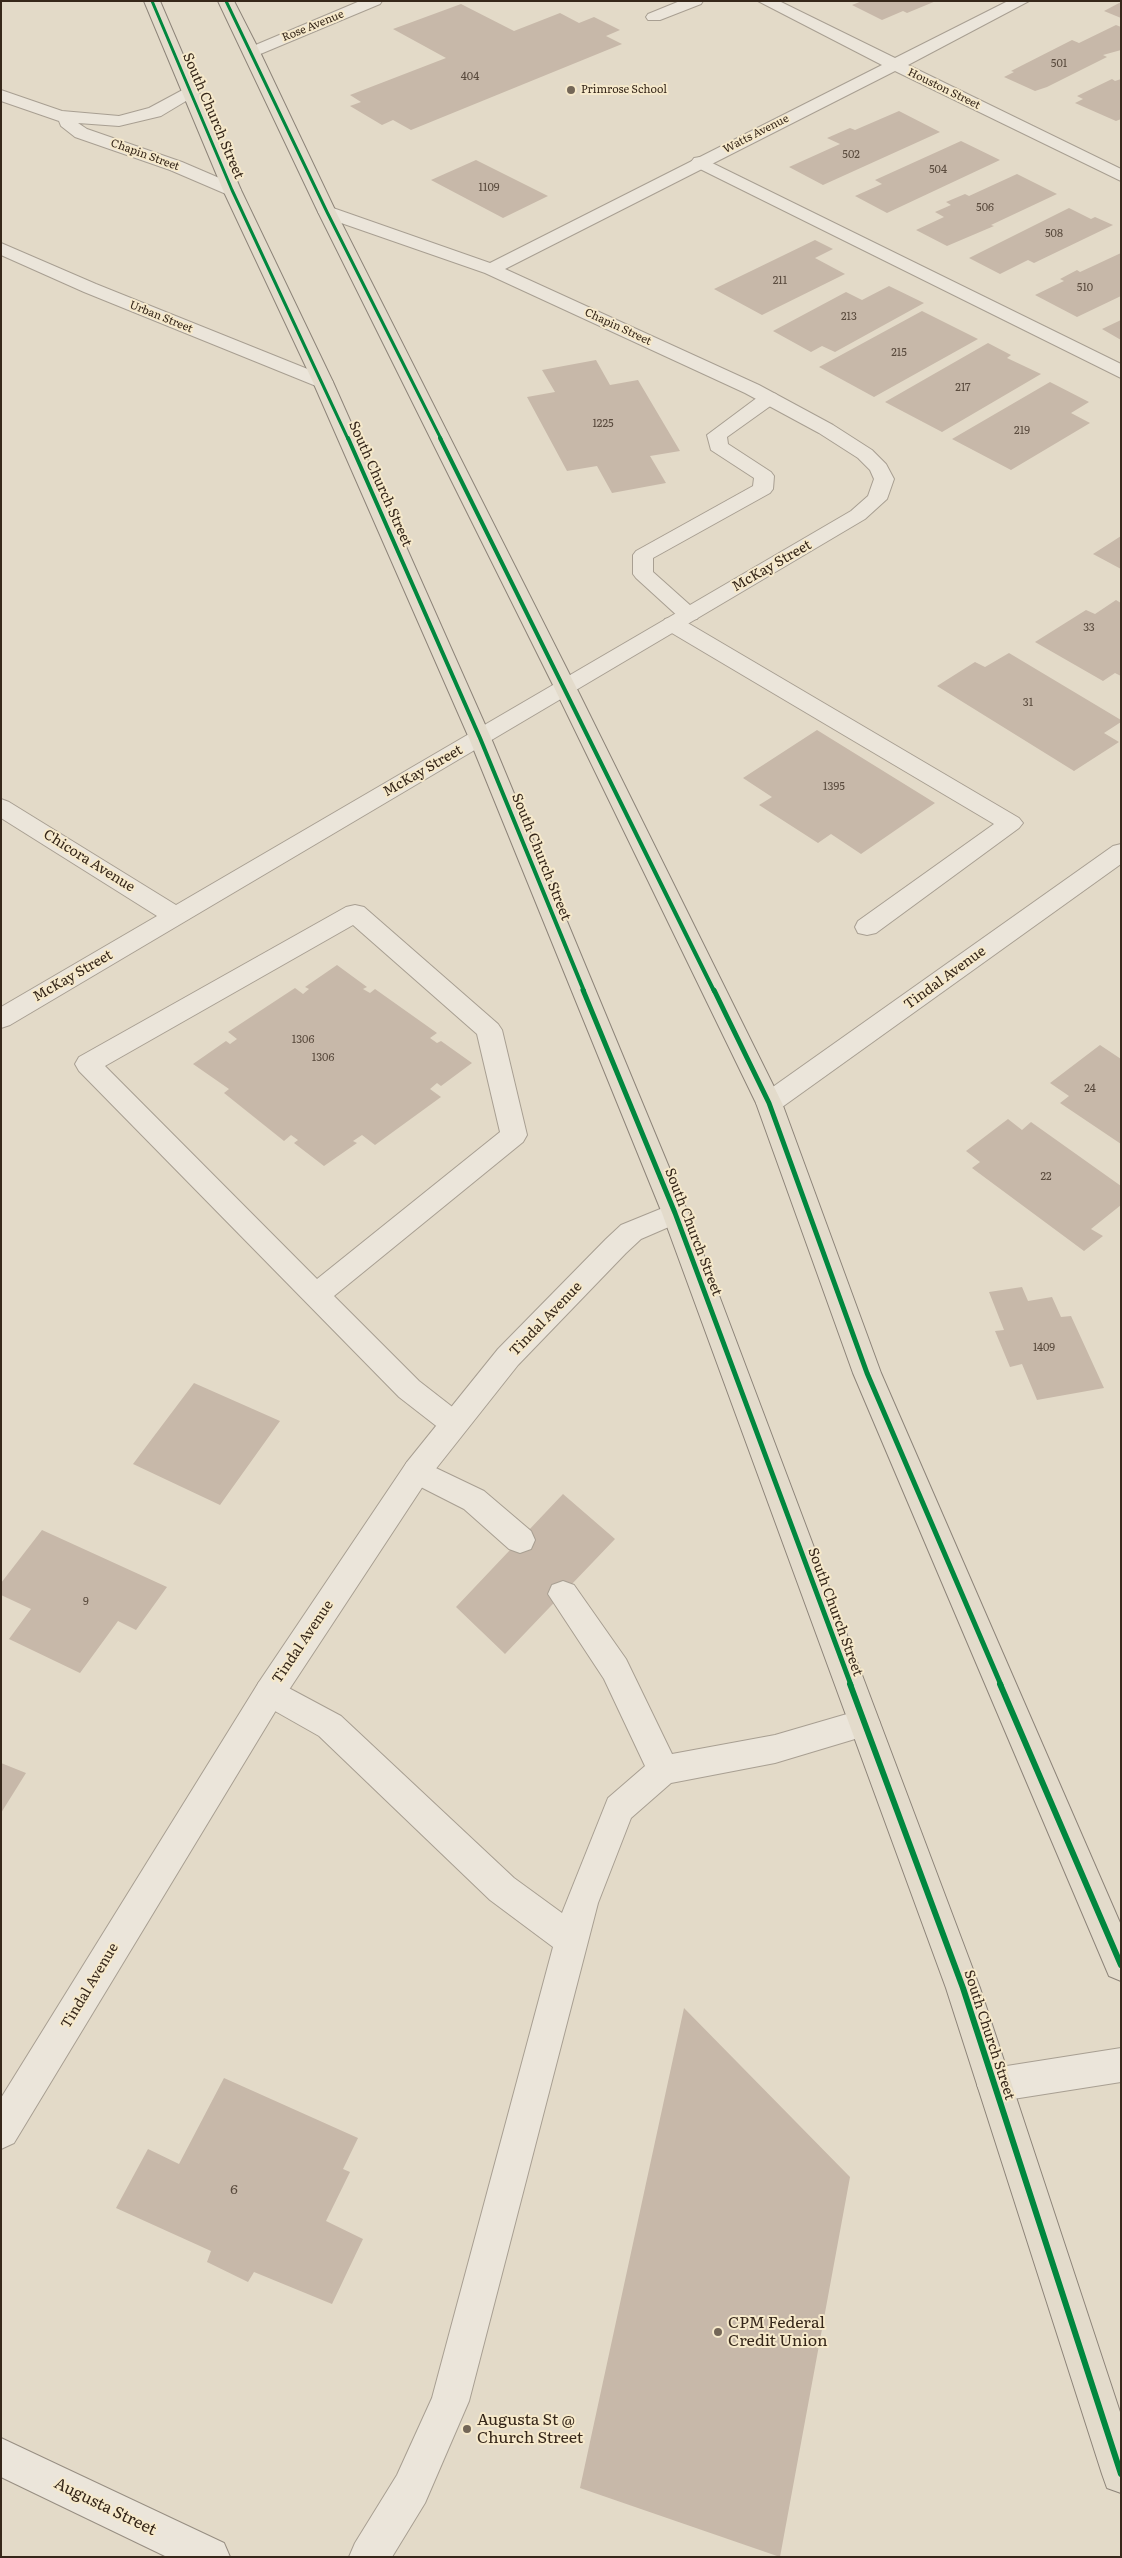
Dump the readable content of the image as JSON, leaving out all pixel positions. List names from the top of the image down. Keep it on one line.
{"streets":{"main road":["South Church Street"],"street":["Rose Avenue","Houston Street","Watts Avenue","Chapin Street","Urban Street","McKay Street","Chicora Avenue","Tindal Avenue","Augusta Street"]},"crossings":[["Houston Street","Watts Avenue"],["South Church Street","Chapin Street"],["South Church Street","Urban Street"],["South Church Street","McKay Street"],["South Church Street","Tindal Avenue"],["Watts Avenue","Chapin Street"],["Chapin Street","McKay Street"],["McKay Street","Chicora Avenue"]],"places":["Primrose School","CPM Federal Credit Union","Augusta St @ Church Street"],"house_numbers":["501","404","502","504","1109","506","508","211","510","213","215","217","1225","219","33","31","1395","1306","1306","24","22","1409","9","6"]}
